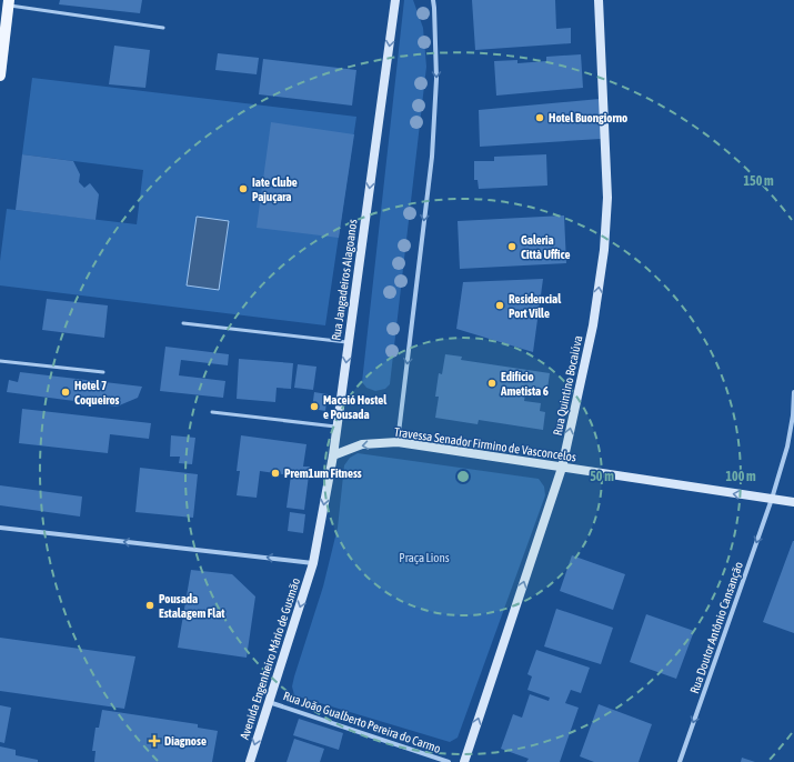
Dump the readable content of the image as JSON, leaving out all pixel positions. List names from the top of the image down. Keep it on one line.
{"streets":{"street":["Rua Jangadeiros Alagoanos","Rua Quintino Bocaiúva","Travessa Senador Firmino de Vasconcelos","Rua Doutor Antônio Cansanção","Avenida Engenheiro Mário de Gusmão","Rua João Gualberto Pereira do Carmo"]},"crossings":[["Rua Jangadeiros Alagoanos","Travessa Senador Firmino de Vasconcelos"],["Rua Jangadeiros Alagoanos","Avenida Engenheiro Mário de Gusmão"],["Rua Quintino Bocaiúva","Travessa Senador Firmino de Vasconcelos"],["Travessa Senador Firmino de Vasconcelos","Rua Doutor Antônio Cansanção"],["Avenida Engenheiro Mário de Gusmão","Rua João Gualberto Pereira do Carmo"]],"one_way":["Rua Quintino Bocaiúva","Travessa Senador Firmino de Vasconcelos","Rua Doutor Antônio Cansanção","Avenida Engenheiro Mário de Gusmão"],"parks":["Praça Lions"],"places":{"other":["Hotel Buongiorno","Iate Clube Pajuçara","Galeria Città Uffice","Residencial Port Ville","Edifício Ametista 6","Hotel 7 Coqueiros","Maceió Hostel e Pousada","Prem1um Fitness","Pousada Estalagem Flat"],"health":["Diagnose"]},"rings":["150 m","50 m","100 m"]}
